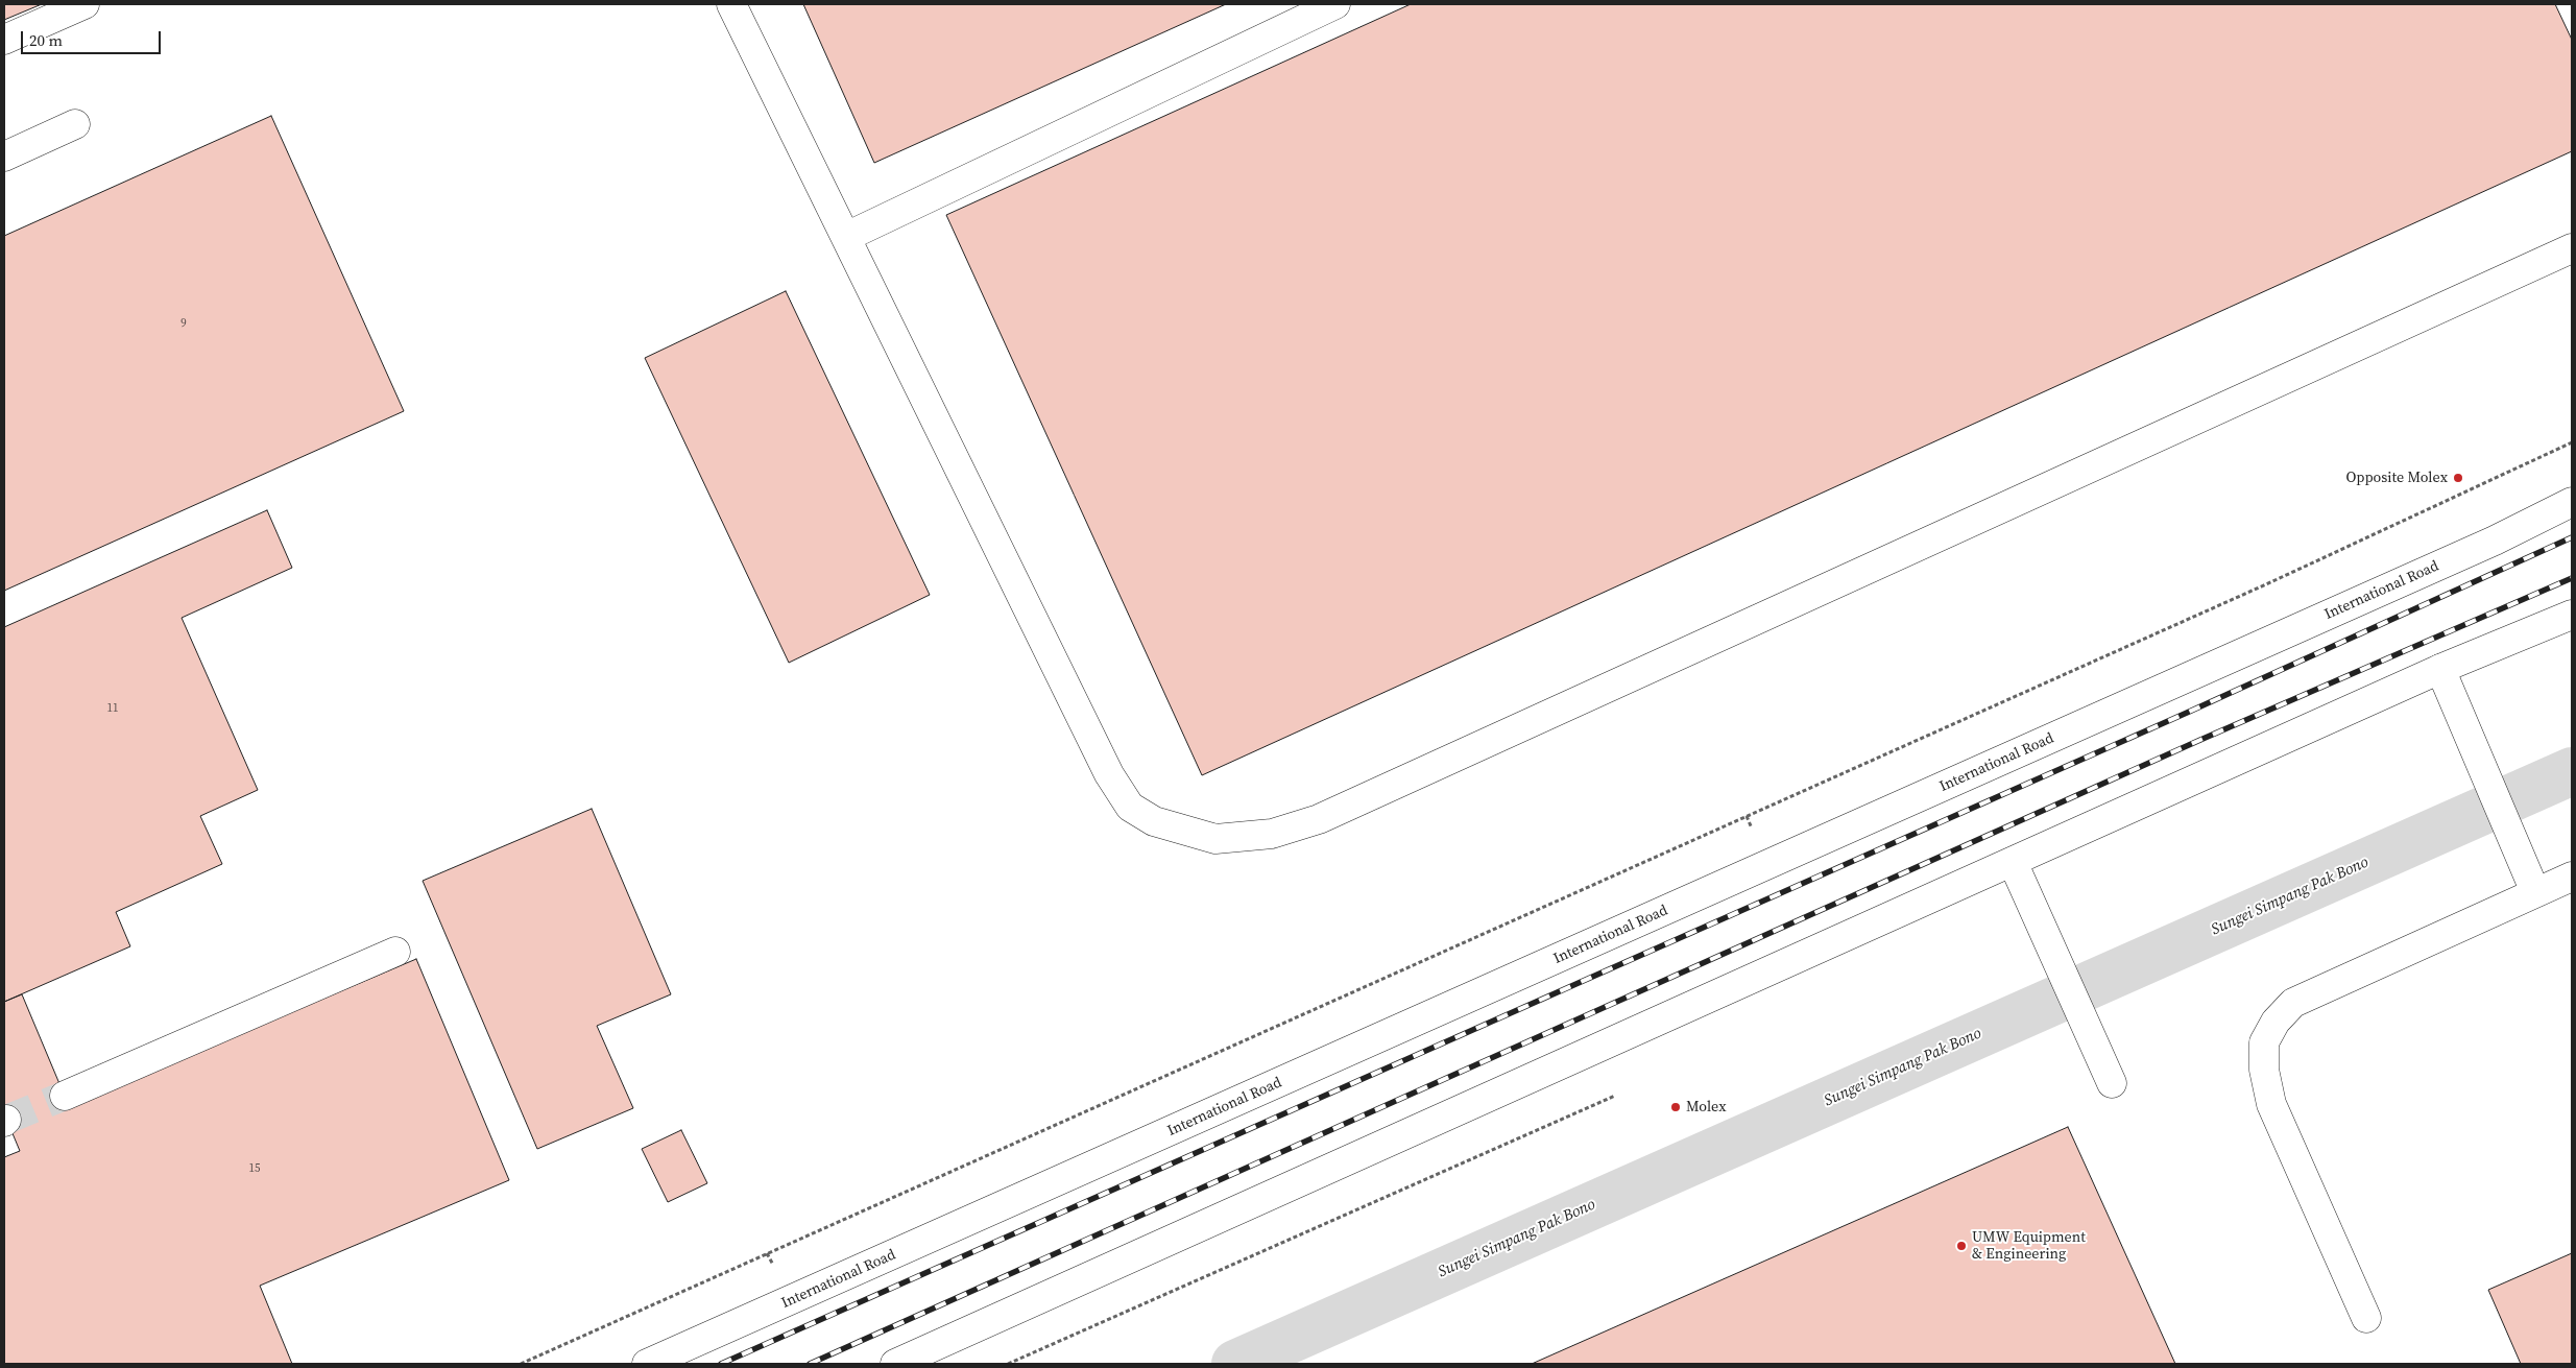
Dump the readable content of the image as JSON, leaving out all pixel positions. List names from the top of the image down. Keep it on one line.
{"streets":{"main road":["International Road"]},"water":["Sungei Simpang Pak Bono"],"places":["Opposite Molex","Molex","UMW Equipment & Engineering"],"house_numbers":["9","11","15"],"scale_bar":"20 m"}
